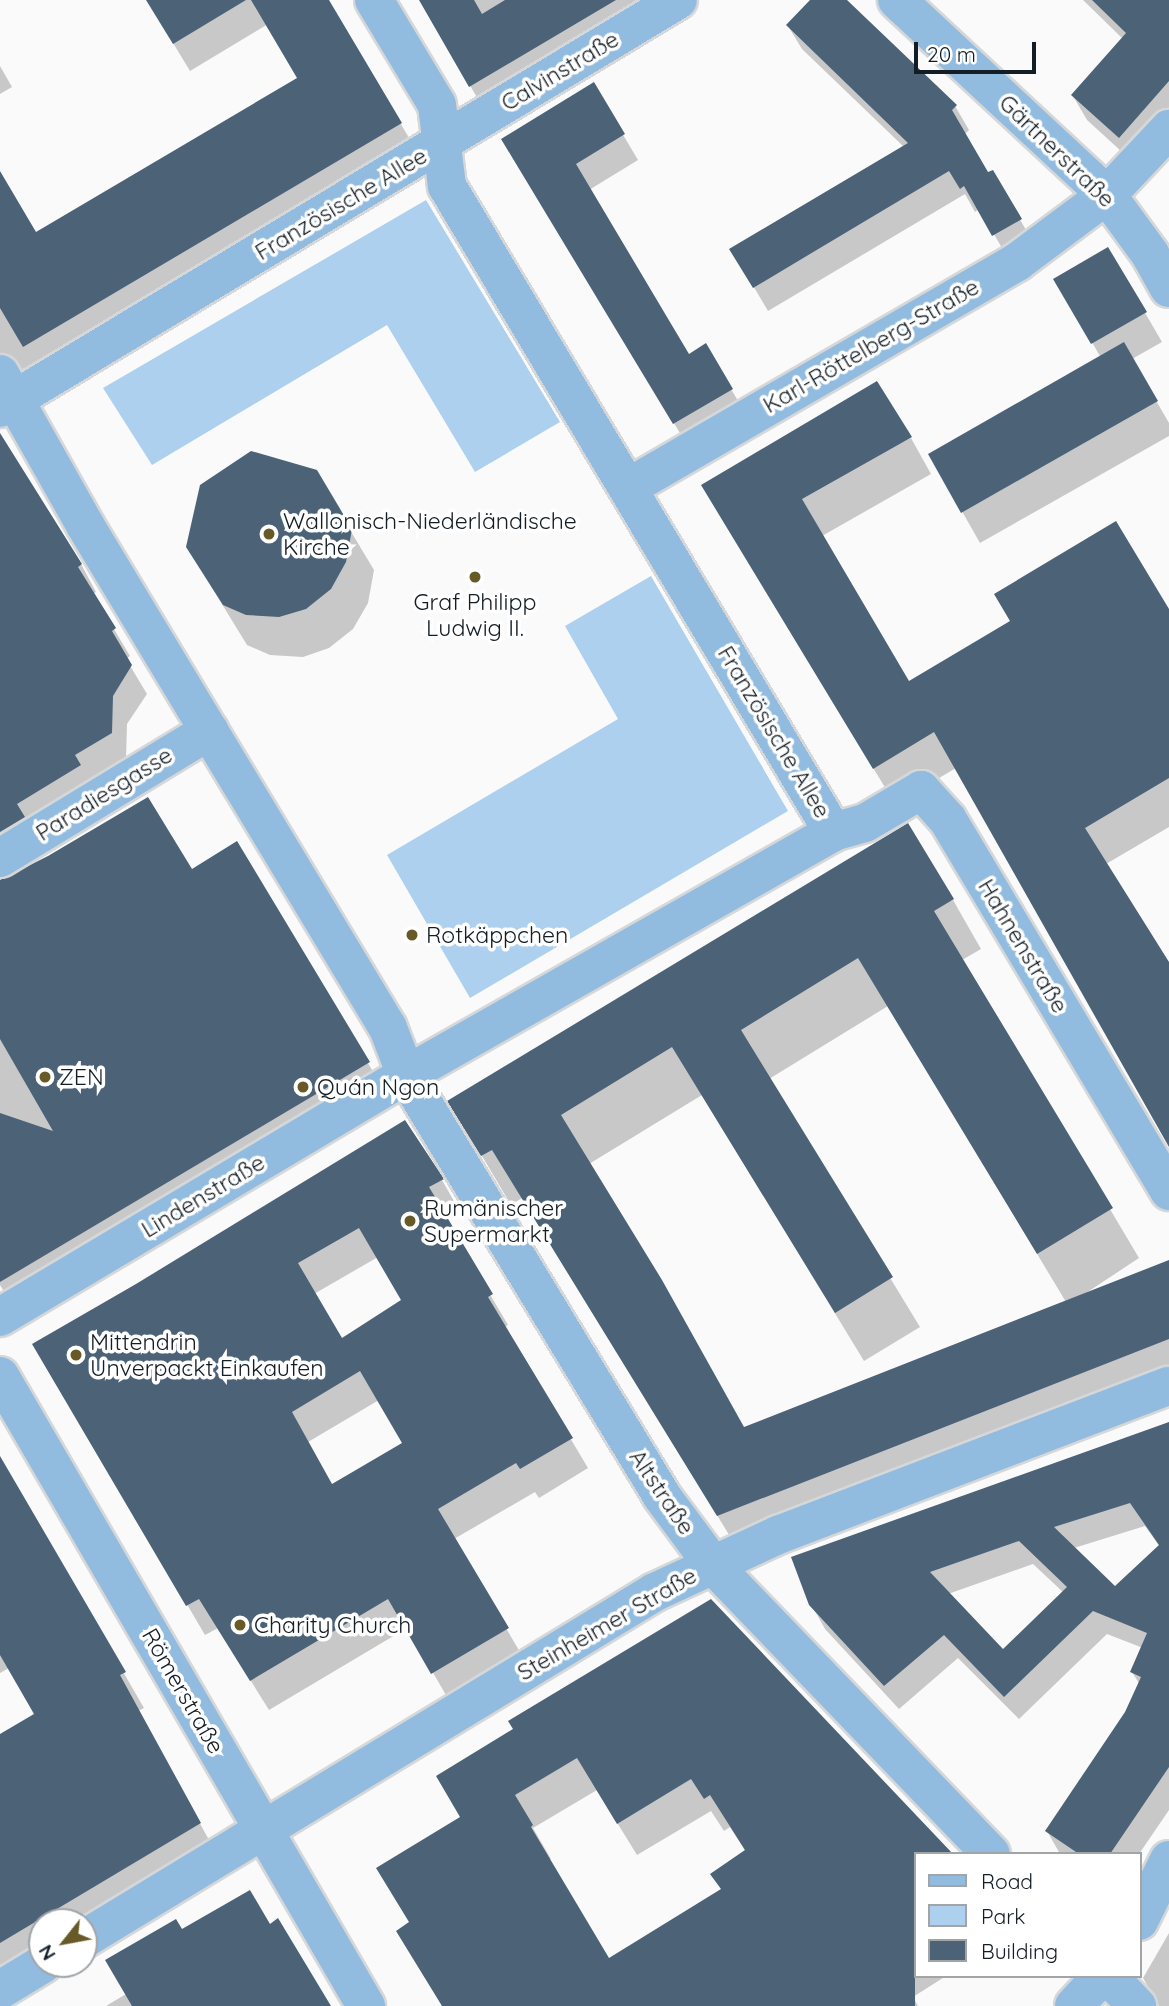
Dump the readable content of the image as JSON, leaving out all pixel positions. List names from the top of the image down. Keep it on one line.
{"streets":{"street":["Calvinstraße","Gärtnerstraße","Französische Allee","Karl-Röttelberg-Straße","Paradiesgasse","Hahnenstraße","Lindenstraße","Altstraße","Steinheimer Straße","Römerstraße"]},"crossings":[["Calvinstraße","Französische Allee"],["Gärtnerstraße","Karl-Röttelberg-Straße"],["Französische Allee","Karl-Röttelberg-Straße"],["Französische Allee","Paradiesgasse"],["Französische Allee","Hahnenstraße"],["Französische Allee","Lindenstraße"],["Französische Allee","Altstraße"],["Lindenstraße","Altstraße"],["Altstraße","Steinheimer Straße"],["Steinheimer Straße","Römerstraße"]],"places":["Wallonisch-Niederländische Kirche","Graf Philipp Ludwig II.","Rotkäppchen","ZEN","Quán Ngon","Rumänischer Supermarkt","Mittendrin Unverpackt Einkaufen","Charity Church"],"legend":["Road","Park","Building"],"scale_bar":"20 m","north":"bottom left"}
